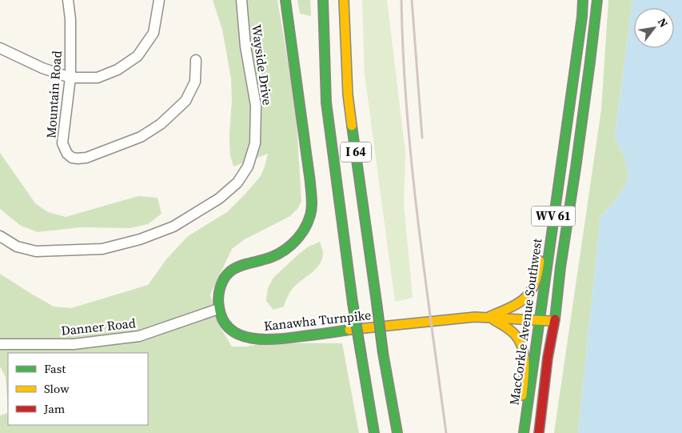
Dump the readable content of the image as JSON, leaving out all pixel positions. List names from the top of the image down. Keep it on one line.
{"streets":{"main road":["I 64","WV 61","Kanawha Turnpike","MacCorkle Avenue Southwest"],"street":["Wayside Drive","Mountain Road","Danner Road"]},"crossings":[["Kanawha Turnpike","MacCorkle Avenue Southwest"],["Kanawha Turnpike","Danner Road"]],"legend":["Fast","Slow","Jam"],"north":"top right"}
